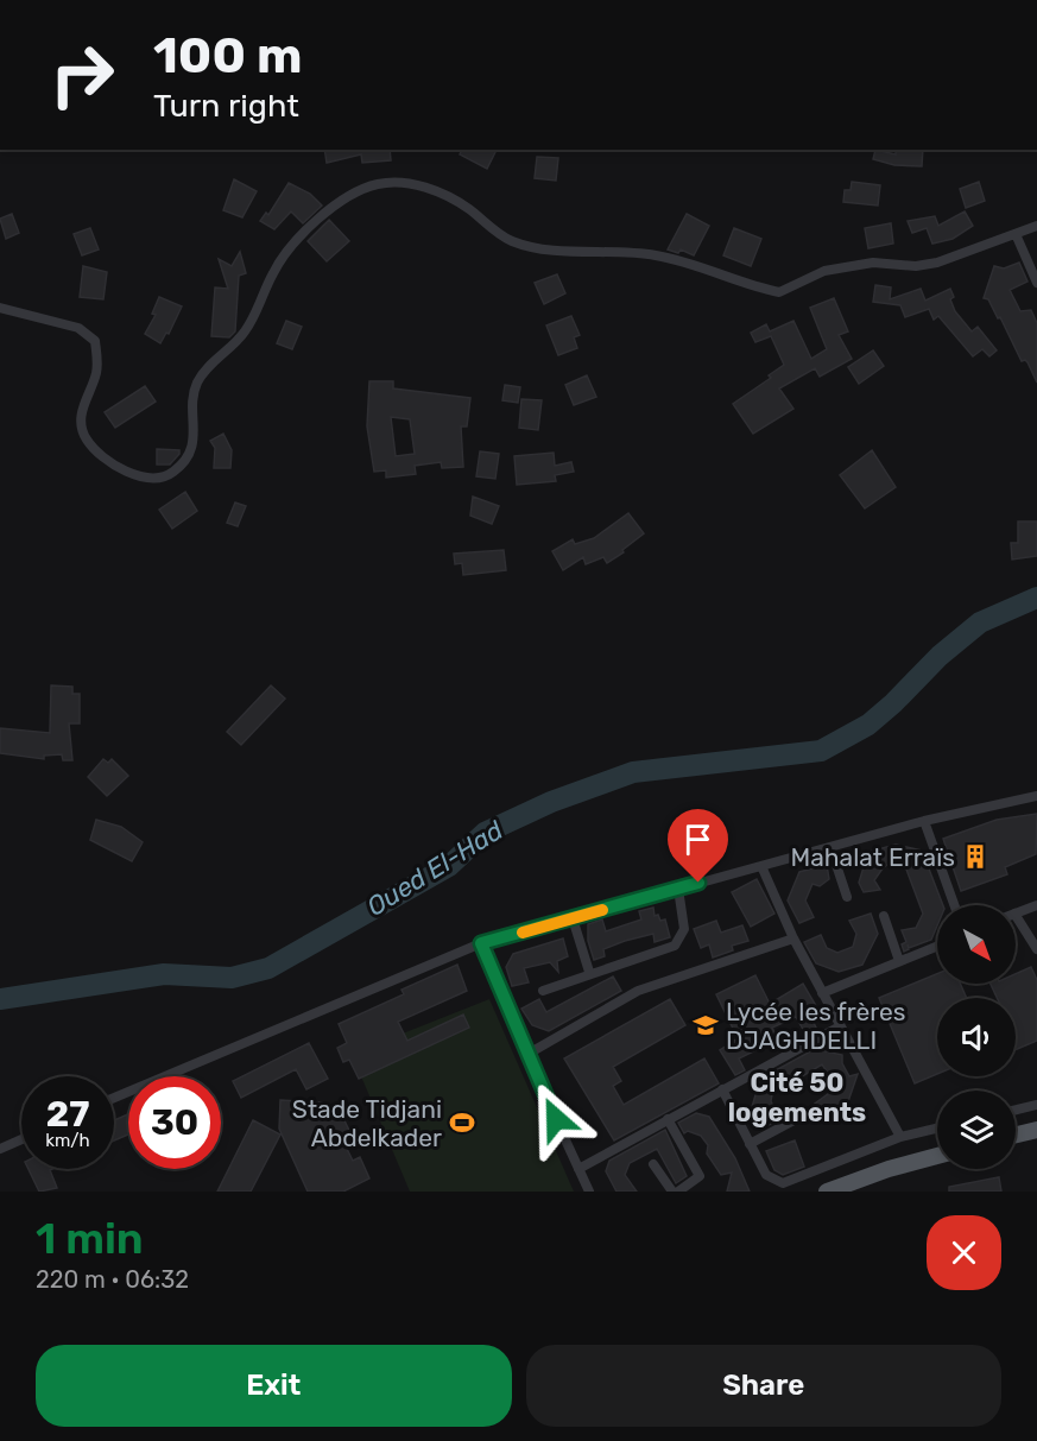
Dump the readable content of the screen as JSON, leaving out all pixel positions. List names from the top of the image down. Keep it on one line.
{"districts":["Cité 50 logements"],"water":["Oued El-Had"],"places":{"building":["Mahalat Erraïs"],"school or university":["Lycée les frères DJAGHDELLI"],"sports":["Stade Tidjani Abdelkader"]},"north":"bottom right","page":{"turn":["100 m","Turn right"],"speed":"27 km/h","limit":"30","heading":["1 min","220 m · 06:32"],"buttons":["Exit","Share"]}}
